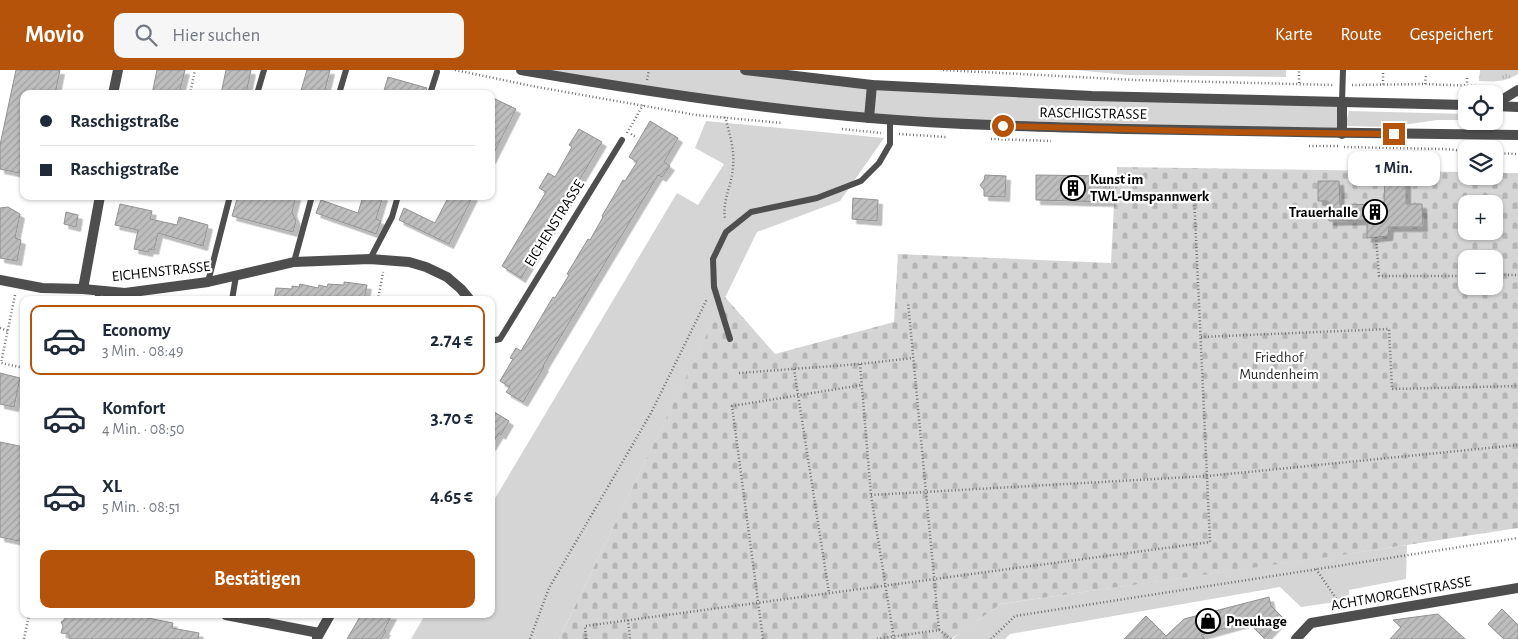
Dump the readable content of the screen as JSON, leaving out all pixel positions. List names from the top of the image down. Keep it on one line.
{"streets":{"street":["RASCHIGSTRASSE","EICHENSTRASSE","ACHTMORGENSTRASSE"]},"parks":["Friedhof Mundenheim"],"places":{"building":["Kunst im TWL-Umspannwerk","Trauerhalle"],"shop":["Pneuhage"]},"page":{"header":"Movio","search":"Hier suchen","nav":["Karte","Route","Gespeichert"],"map_buttons":["+","−"],"banner":["Raschigstraße","Raschigstraße"],"bubble":"1 Min.","list":[{"name":"Economy","note":"3 Min. · 08:49","value":"2.74 €"},{"name":"Komfort","note":"4 Min. · 08:50","value":"3.70 €"},{"name":"XL","note":"5 Min. · 08:51","value":"4.65 €"}],"buttons":"Bestätigen"}}
